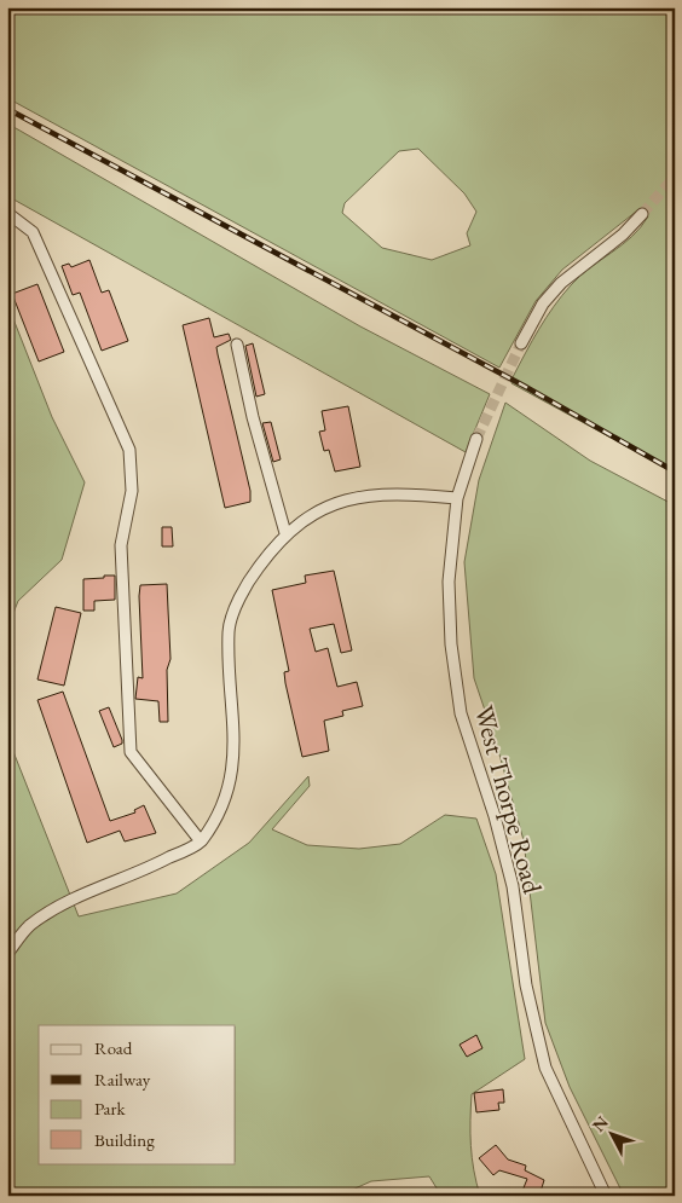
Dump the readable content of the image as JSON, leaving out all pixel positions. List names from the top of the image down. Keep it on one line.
{"streets":{"street":["West Thorpe Road"]},"legend":["Road","Railway","Park","Building"],"north":"top left"}
